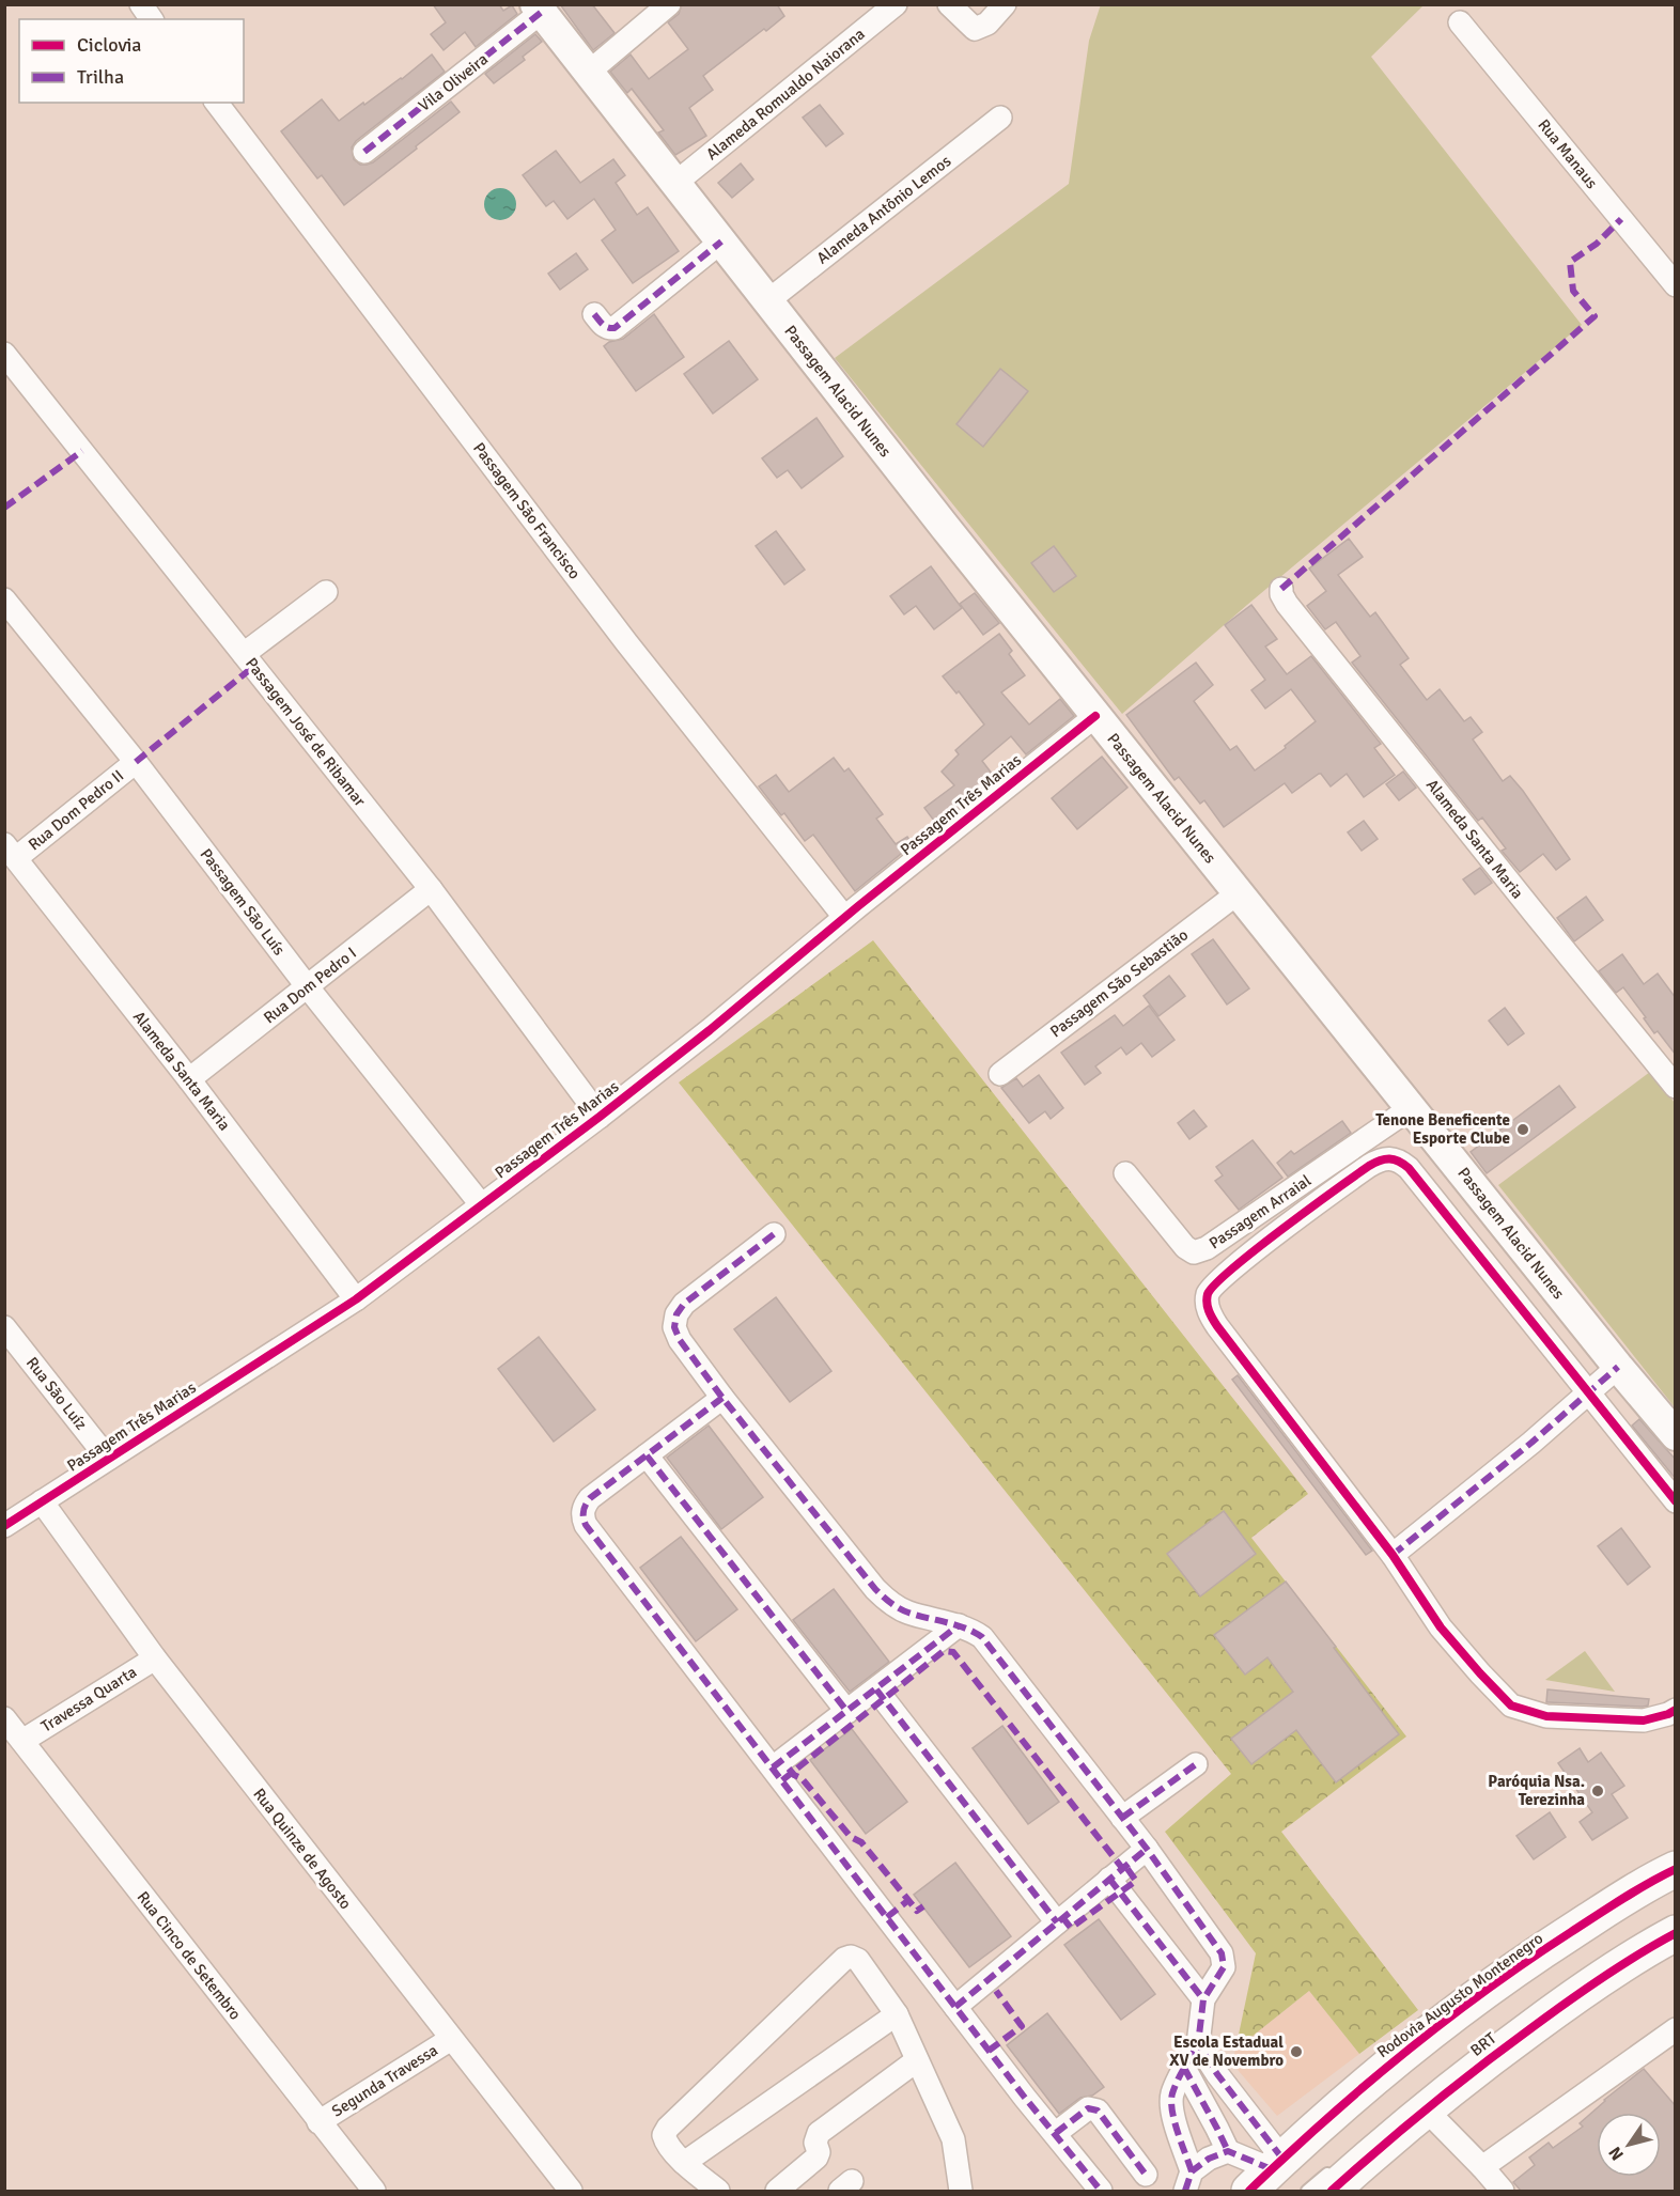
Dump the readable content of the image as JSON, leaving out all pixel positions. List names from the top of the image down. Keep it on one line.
{"streets":{"main road":["Passagem Alacid Nunes","Rodovia Augusto Montenegro"],"street":["Vila Oliveira","Alameda Romualdo Naiorana","Rua Manaus","Alameda Antônio Lemos","Passagem São Francisco","Passagem José de Ribamar","Passagem Três Marias","Rua Dom Pedro II","Alameda Santa Maria","Passagem São Luís","Passagem São Sebastião","Rua Dom Pedro I","Passagem Arraial","Rua São Luíz","Travessa Quarta","Rua Quinze de Agosto","Rua Cinco de Setembro","Segunda Travessa"],"cycle path":["BRT"]},"crossings":[["Vila Oliveira","Passagem Alacid Nunes"],["Alameda Romualdo Naiorana","Passagem Alacid Nunes"],["Alameda Antônio Lemos","Passagem Alacid Nunes"],["Passagem Alacid Nunes","Passagem Três Marias"],["Passagem Alacid Nunes","Passagem São Sebastião"],["Passagem Alacid Nunes","Passagem Arraial"],["Passagem São Francisco","Passagem Três Marias"],["Passagem José de Ribamar","Passagem Três Marias"],["Passagem José de Ribamar","Rua Dom Pedro I"],["Passagem Três Marias","Alameda Santa Maria"],["Passagem Três Marias","Passagem São Luís"],["Passagem Três Marias","Rua São Luíz"],["Passagem Três Marias","Rua Quinze de Agosto"],["Rua Dom Pedro II","Alameda Santa Maria"],["Rua Dom Pedro II","Passagem São Luís"],["Alameda Santa Maria","Rua Dom Pedro I"],["Passagem São Luís","Rua Dom Pedro I"],["Travessa Quarta","Rua Quinze de Agosto"],["Travessa Quarta","Rua Cinco de Setembro"],["Rua Quinze de Agosto","Segunda Travessa"],["Rua Cinco de Setembro","Segunda Travessa"]],"places":["Tenone Beneficente Esporte Clube","Paróquia Nsa. Terezinha","Escola Estadual XV de Novembro"],"legend":["Ciclovia","Trilha"],"north":"bottom left"}
